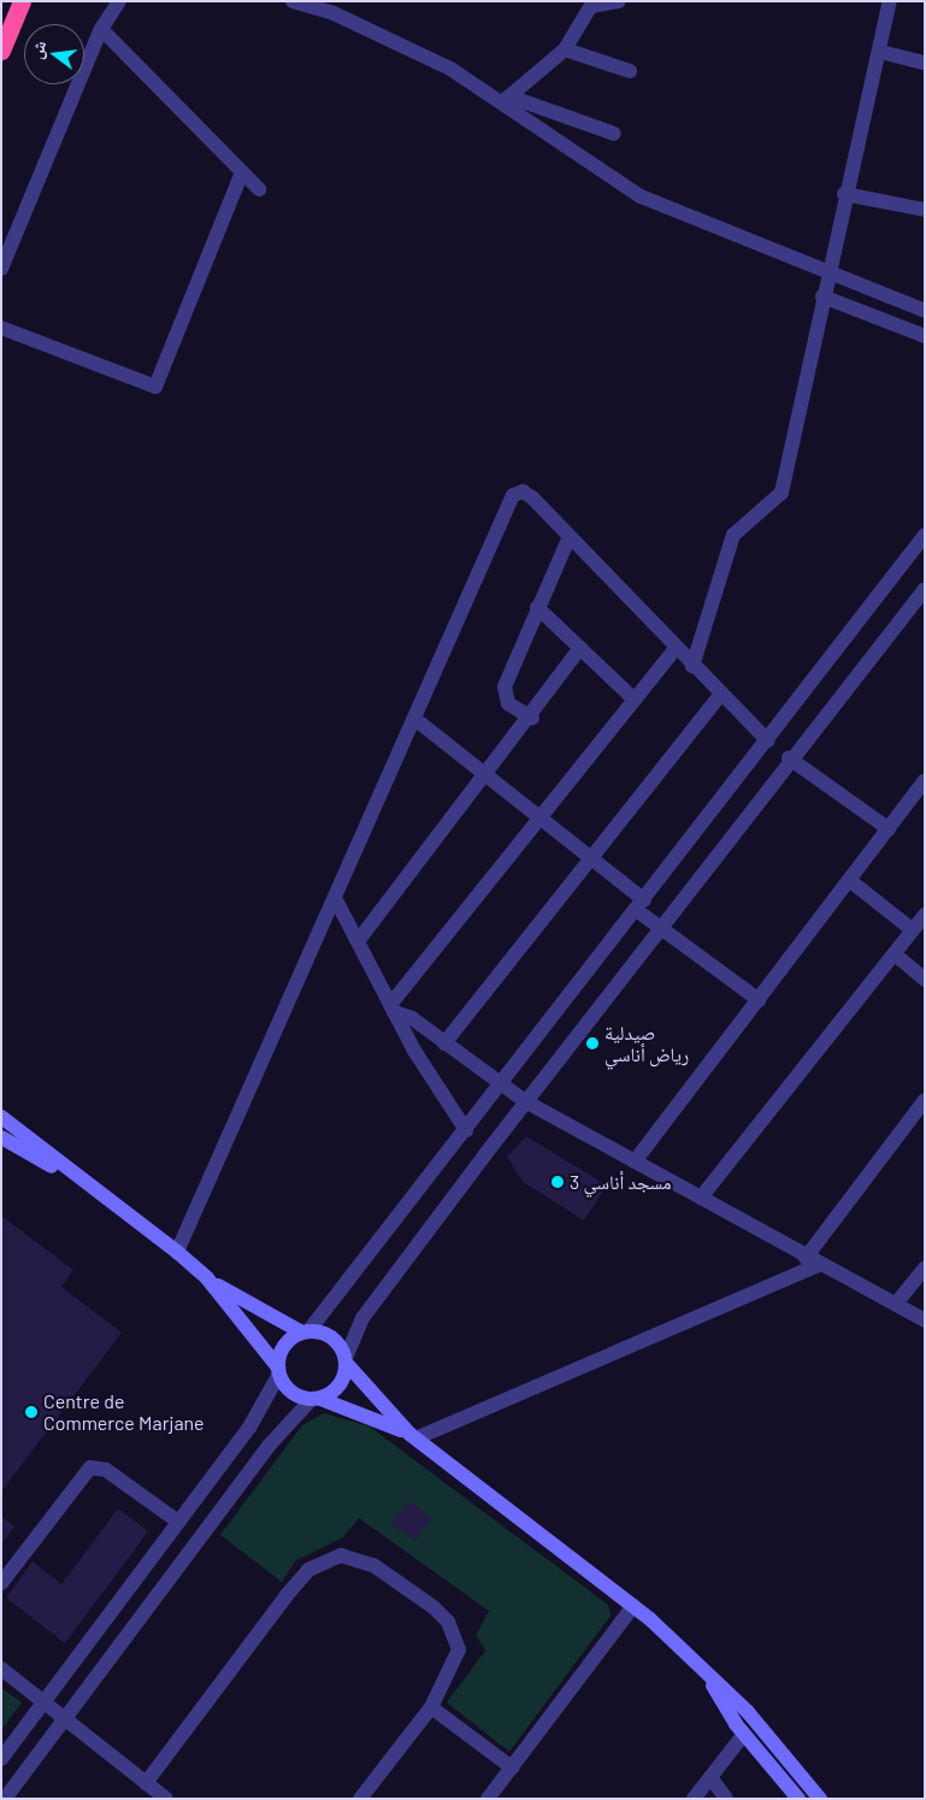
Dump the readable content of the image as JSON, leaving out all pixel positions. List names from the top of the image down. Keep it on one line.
{"places":["صيدلية رياض أناسي","مسجد أناسي 3","Centre de Commerce Marjane"],"north":"left"}
